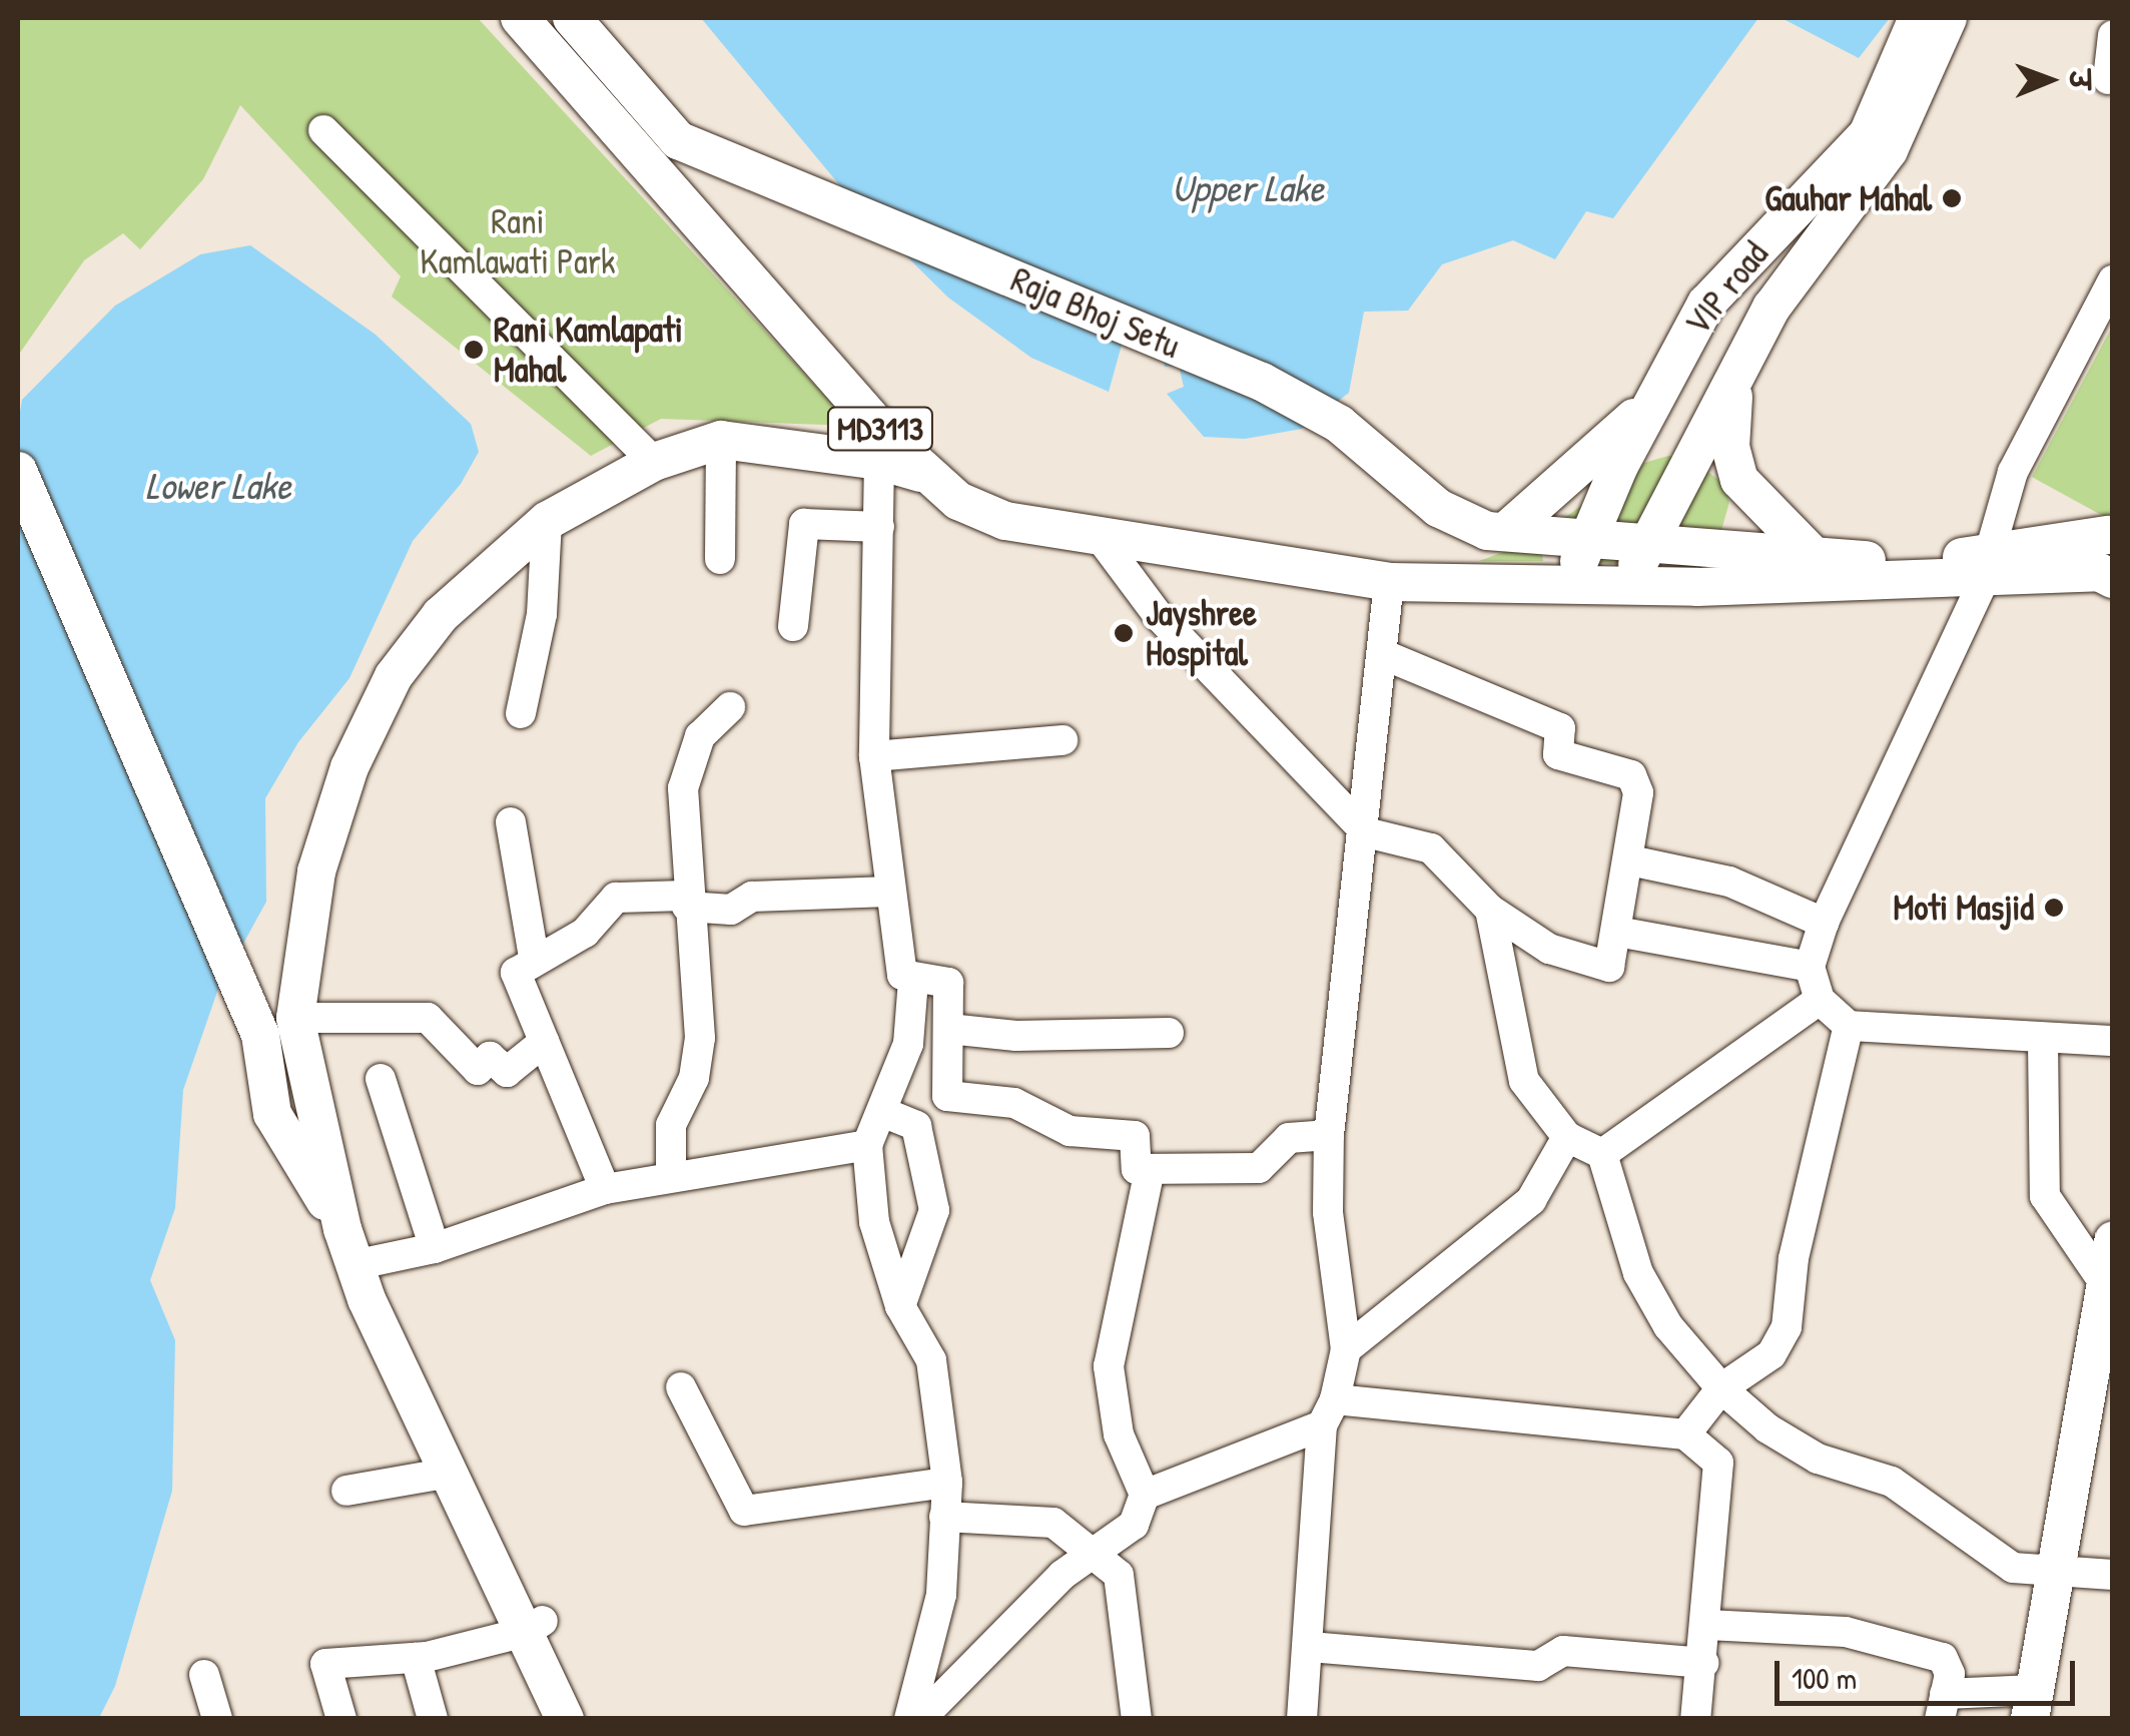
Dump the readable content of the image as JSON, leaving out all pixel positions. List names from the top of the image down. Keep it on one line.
{"streets":{"main road":["VIP road","Raja Bhoj Setu","MD3113"]},"crossings":[["VIP road","Raja Bhoj Setu"]],"water":["Upper Lake","Lower Lake"],"parks":["Rani Kamlawati Park"],"places":["Gauhar Mahal","Rani Kamlapati Mahal","Jayshree Hospital","Moti Masjid"],"scale_bar":"100 m","north":"right"}
